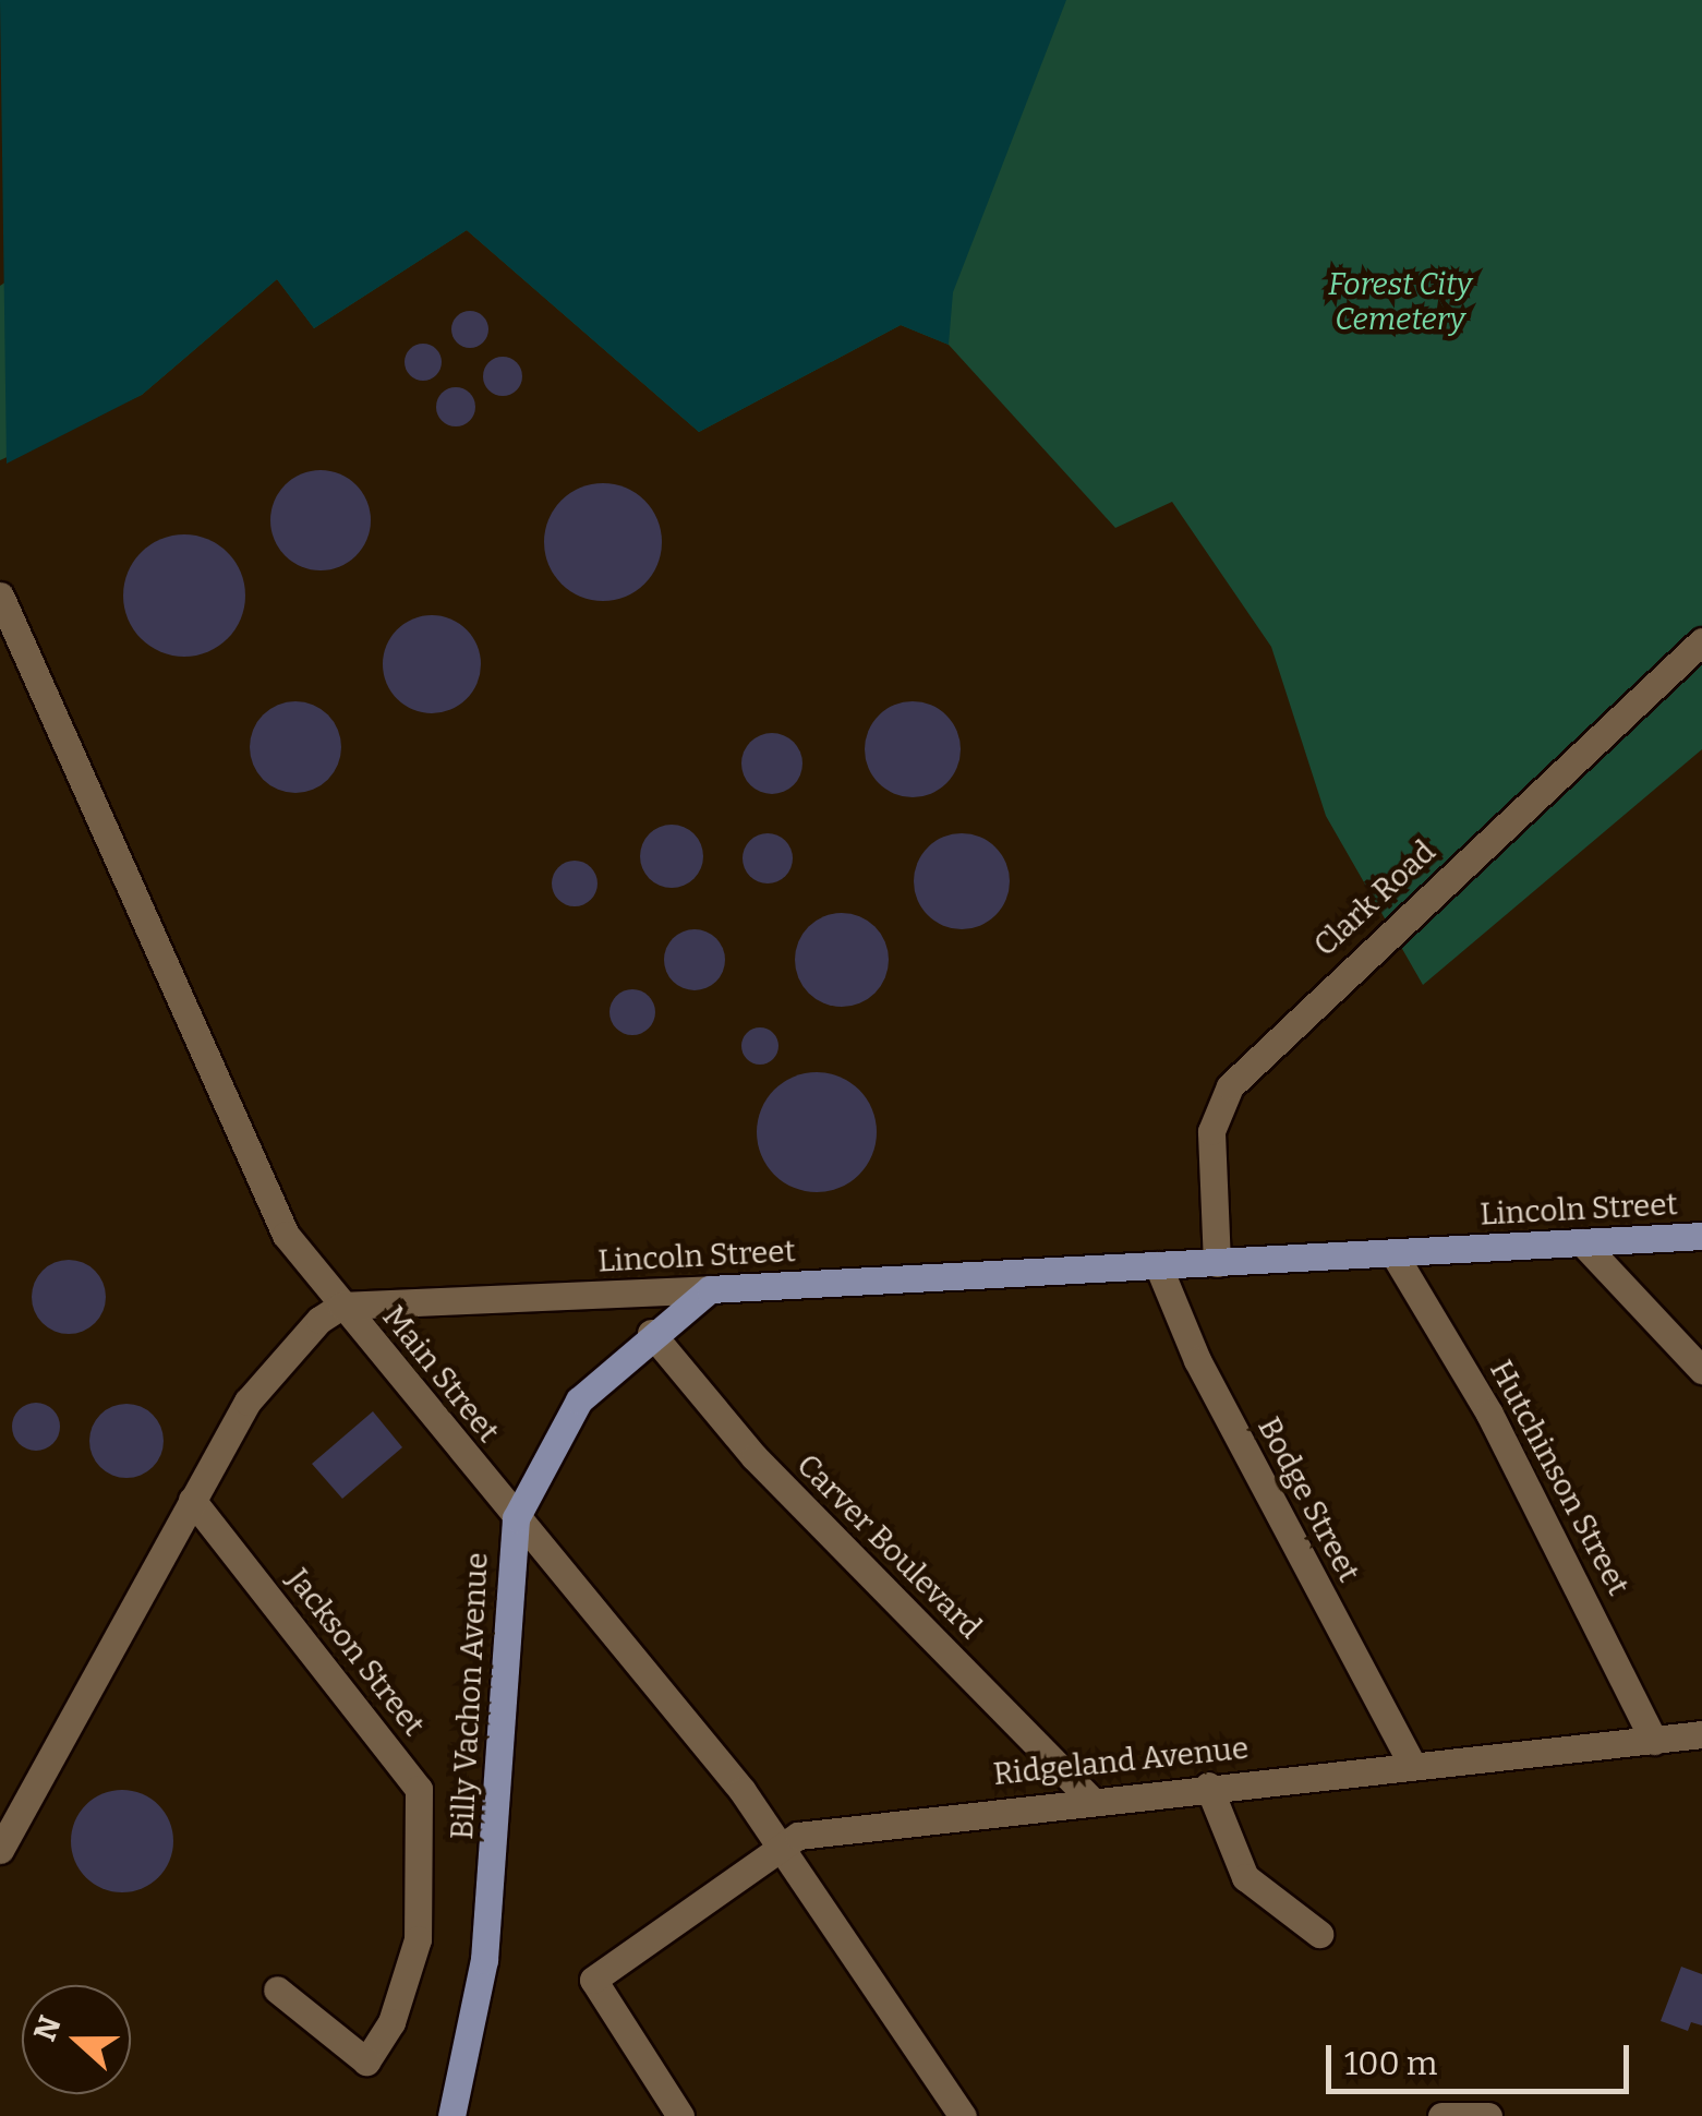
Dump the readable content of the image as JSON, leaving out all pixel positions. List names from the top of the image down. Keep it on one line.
{"streets":{"main road":["Lincoln Street","Billy Vachon Avenue"],"street":["Clark Road","Main Street","Hutchinson Street","Bodge Street","Carver Boulevard","Jackson Street","Ridgeland Avenue"]},"crossings":[["Clark Road","Lincoln Street"],["Lincoln Street","Main Street"],["Lincoln Street","Hutchinson Street"],["Lincoln Street","Bodge Street"],["Lincoln Street","Billy Vachon Avenue"],["Main Street","Billy Vachon Avenue"],["Main Street","Ridgeland Avenue"],["Hutchinson Street","Ridgeland Avenue"],["Bodge Street","Ridgeland Avenue"],["Carver Boulevard","Billy Vachon Avenue"],["Carver Boulevard","Ridgeland Avenue"]],"parks":["Forest City Cemetery"],"scale_bar":"100 m","north":"left"}
